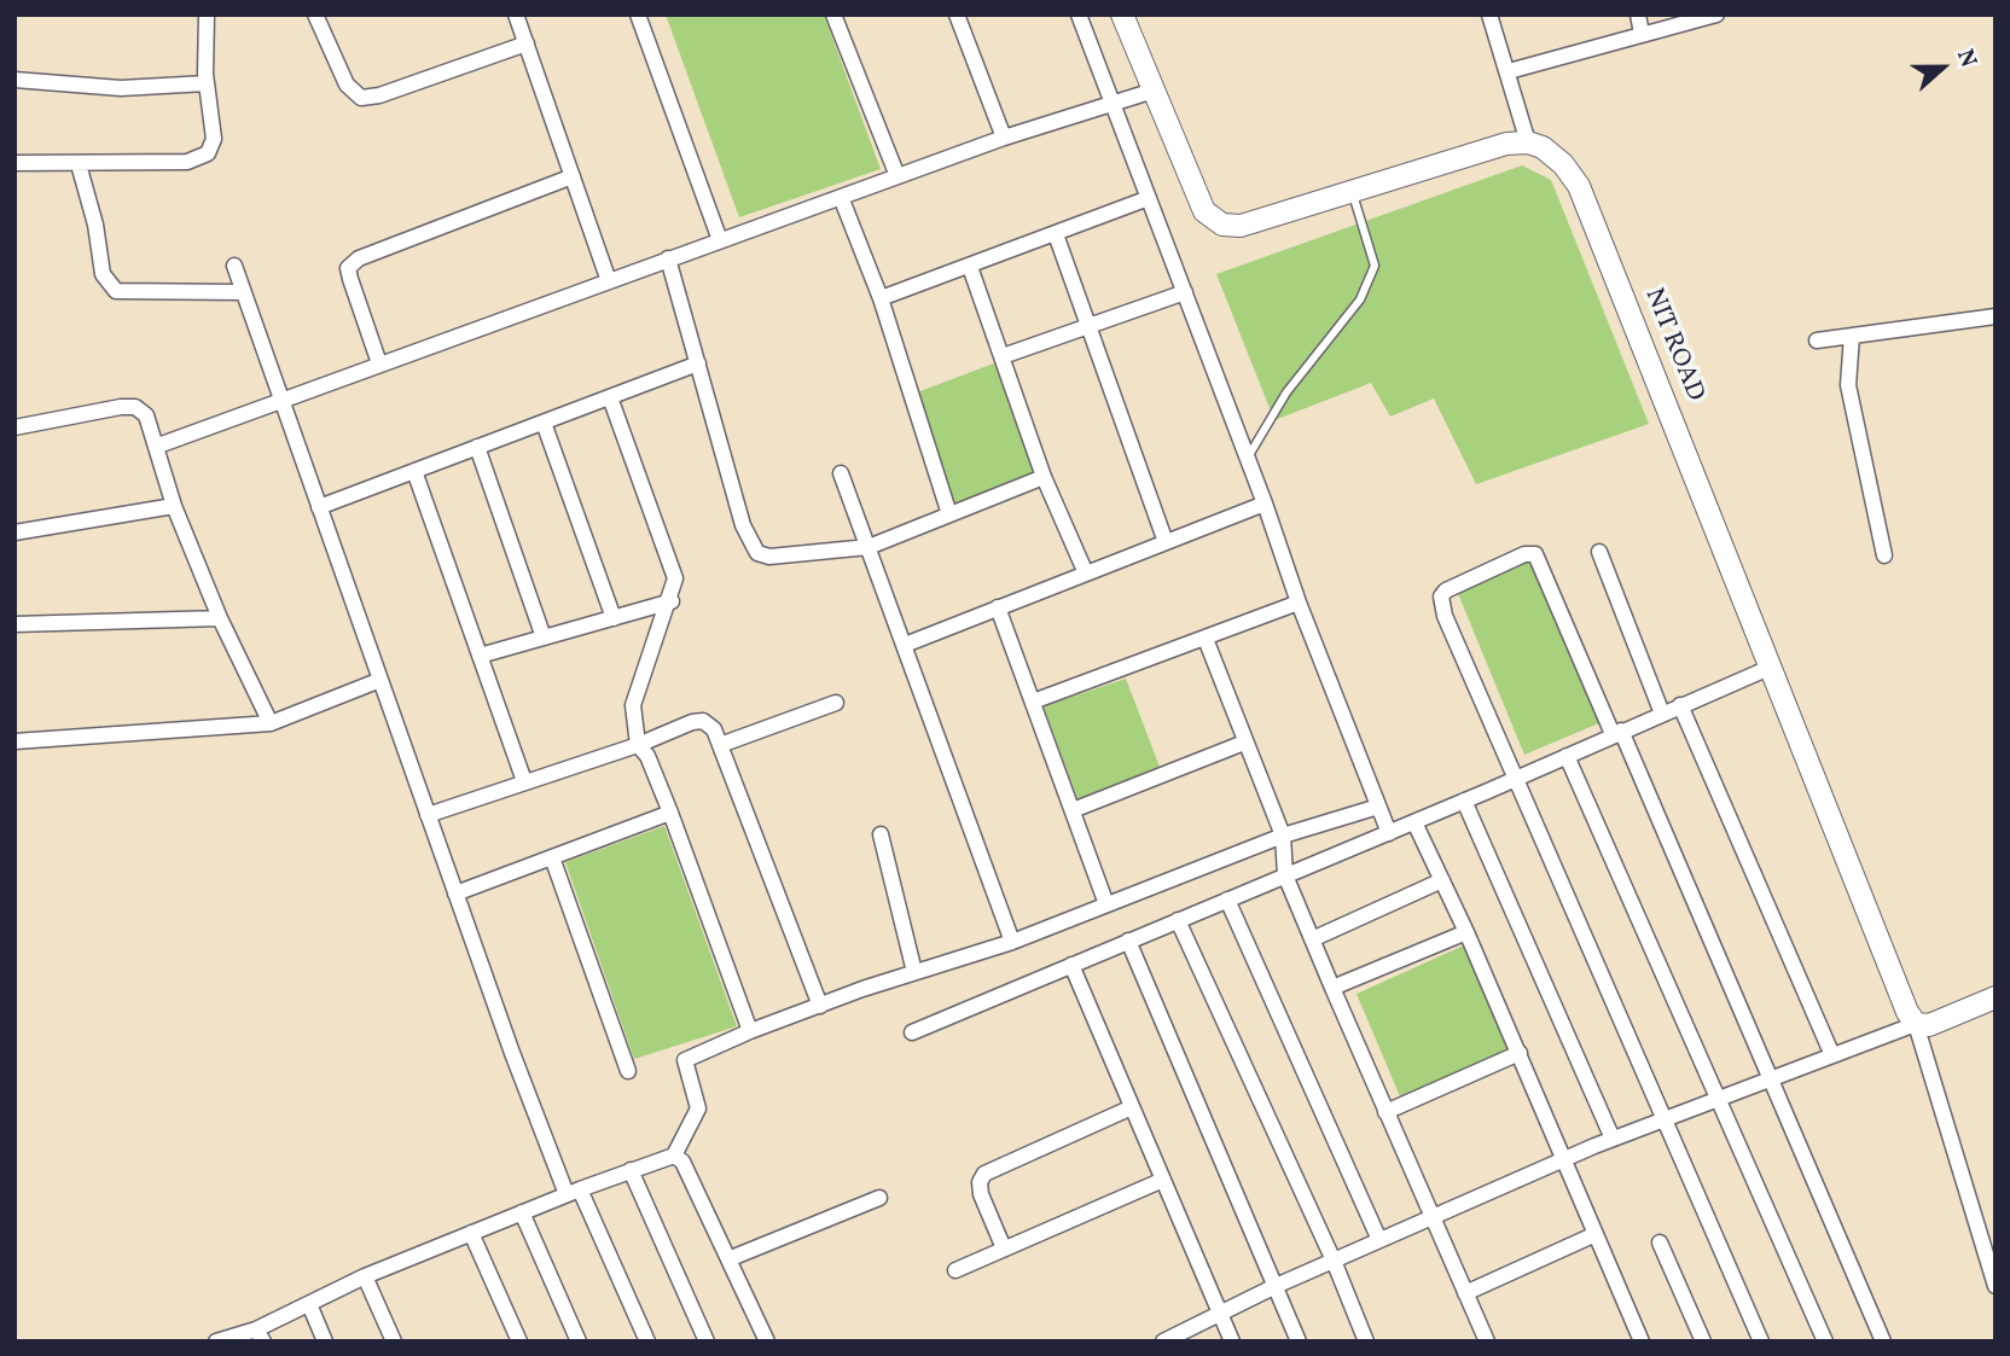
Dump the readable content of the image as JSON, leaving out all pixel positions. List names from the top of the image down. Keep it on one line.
{"streets":{"main road":["NIT ROAD"]},"north":"right"}
